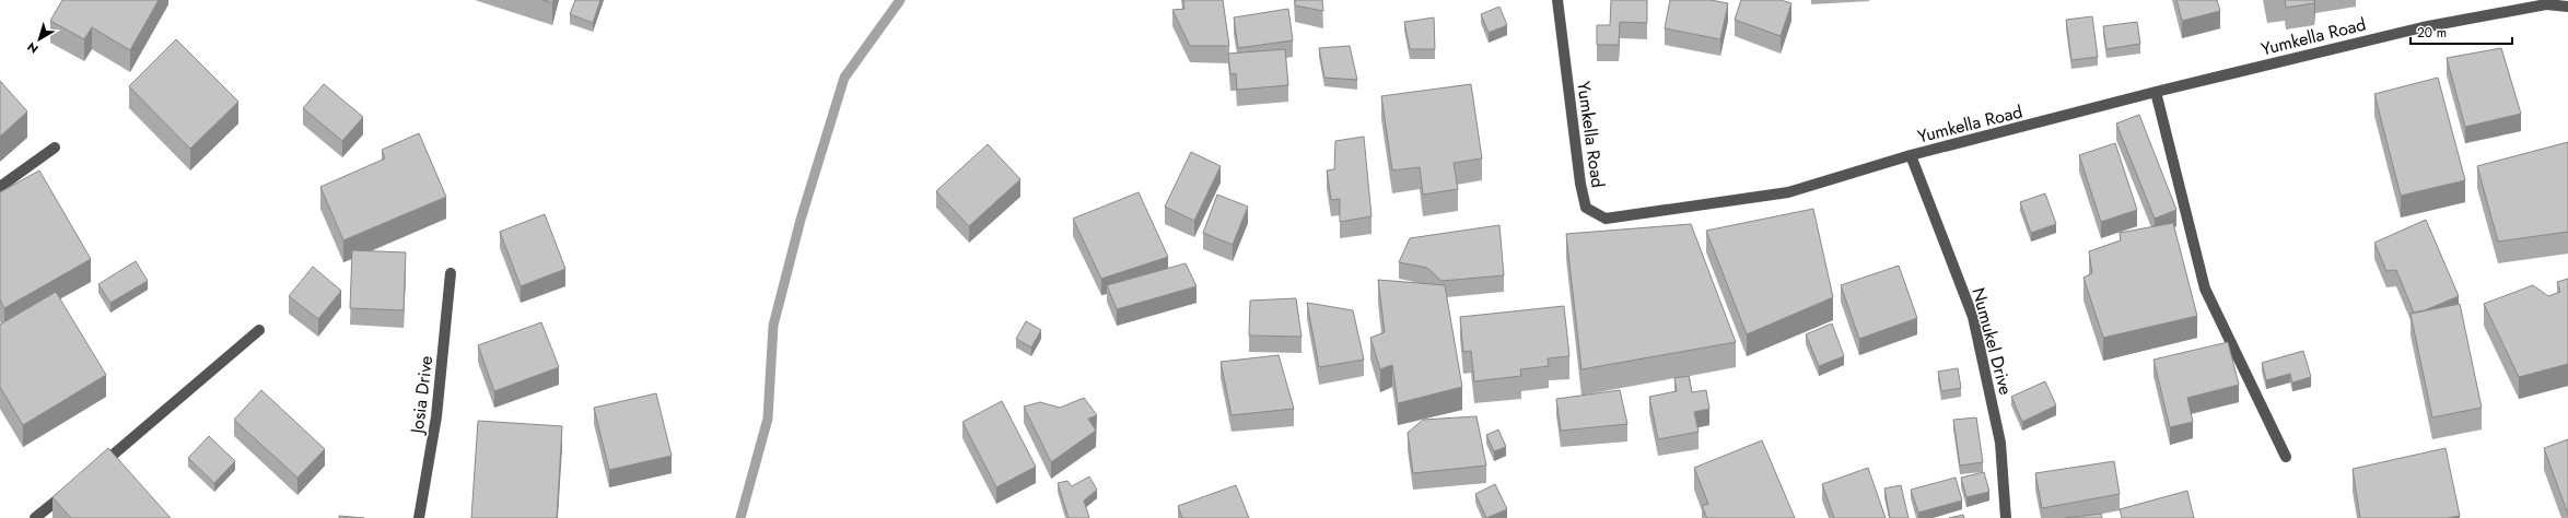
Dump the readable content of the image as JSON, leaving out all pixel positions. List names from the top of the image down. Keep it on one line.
{"streets":{"street":["Yumkella Road","Numukel Drive","Josia Drive"]},"crossings":[["Yumkella Road","Numukel Drive"]],"scale_bar":"20 m","north":"bottom left"}
